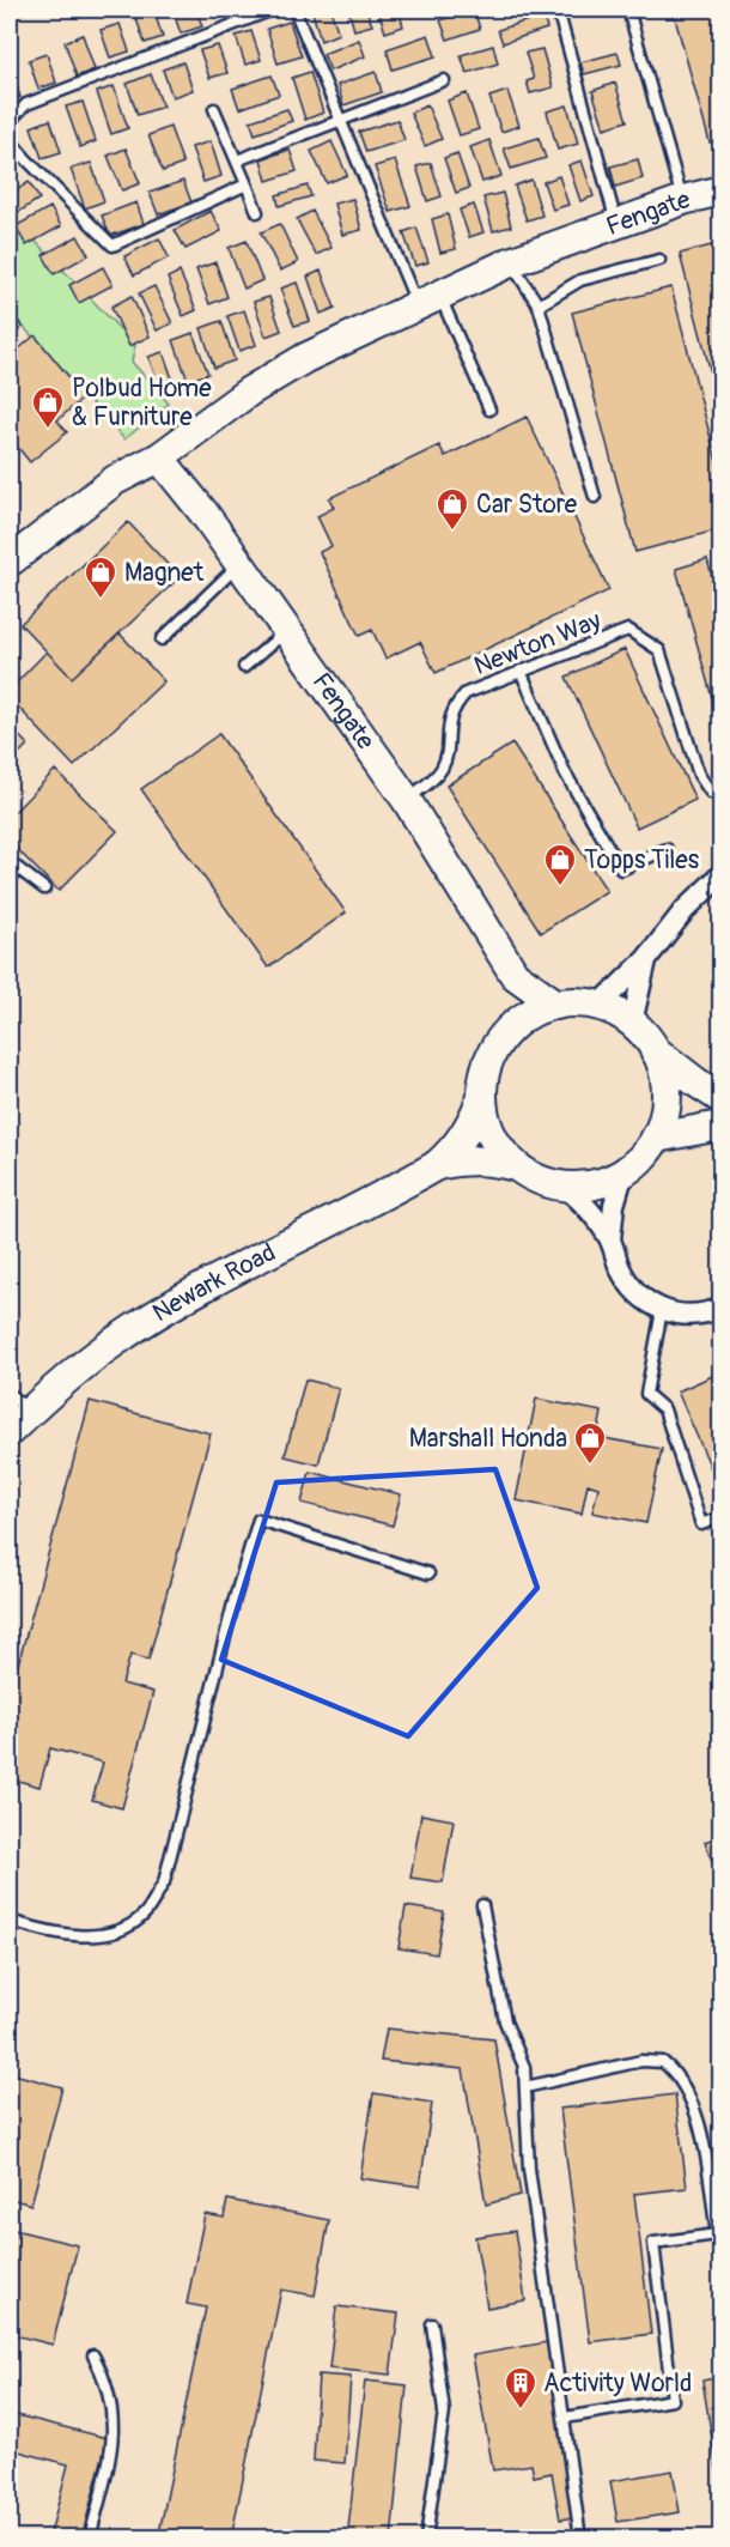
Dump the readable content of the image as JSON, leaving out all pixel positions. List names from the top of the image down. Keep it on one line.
{"streets":{"street":["Fengate","Newark Road"],"lane":["Newton Way"]},"crossings":[["Fengate","Newton Way"],["Fengate","Newark Road"]],"places":{"shop":["Polbud Home & Furniture","Car Store","Magnet","Topps Tiles","Marshall Honda"],"building":["Activity World"]}}
